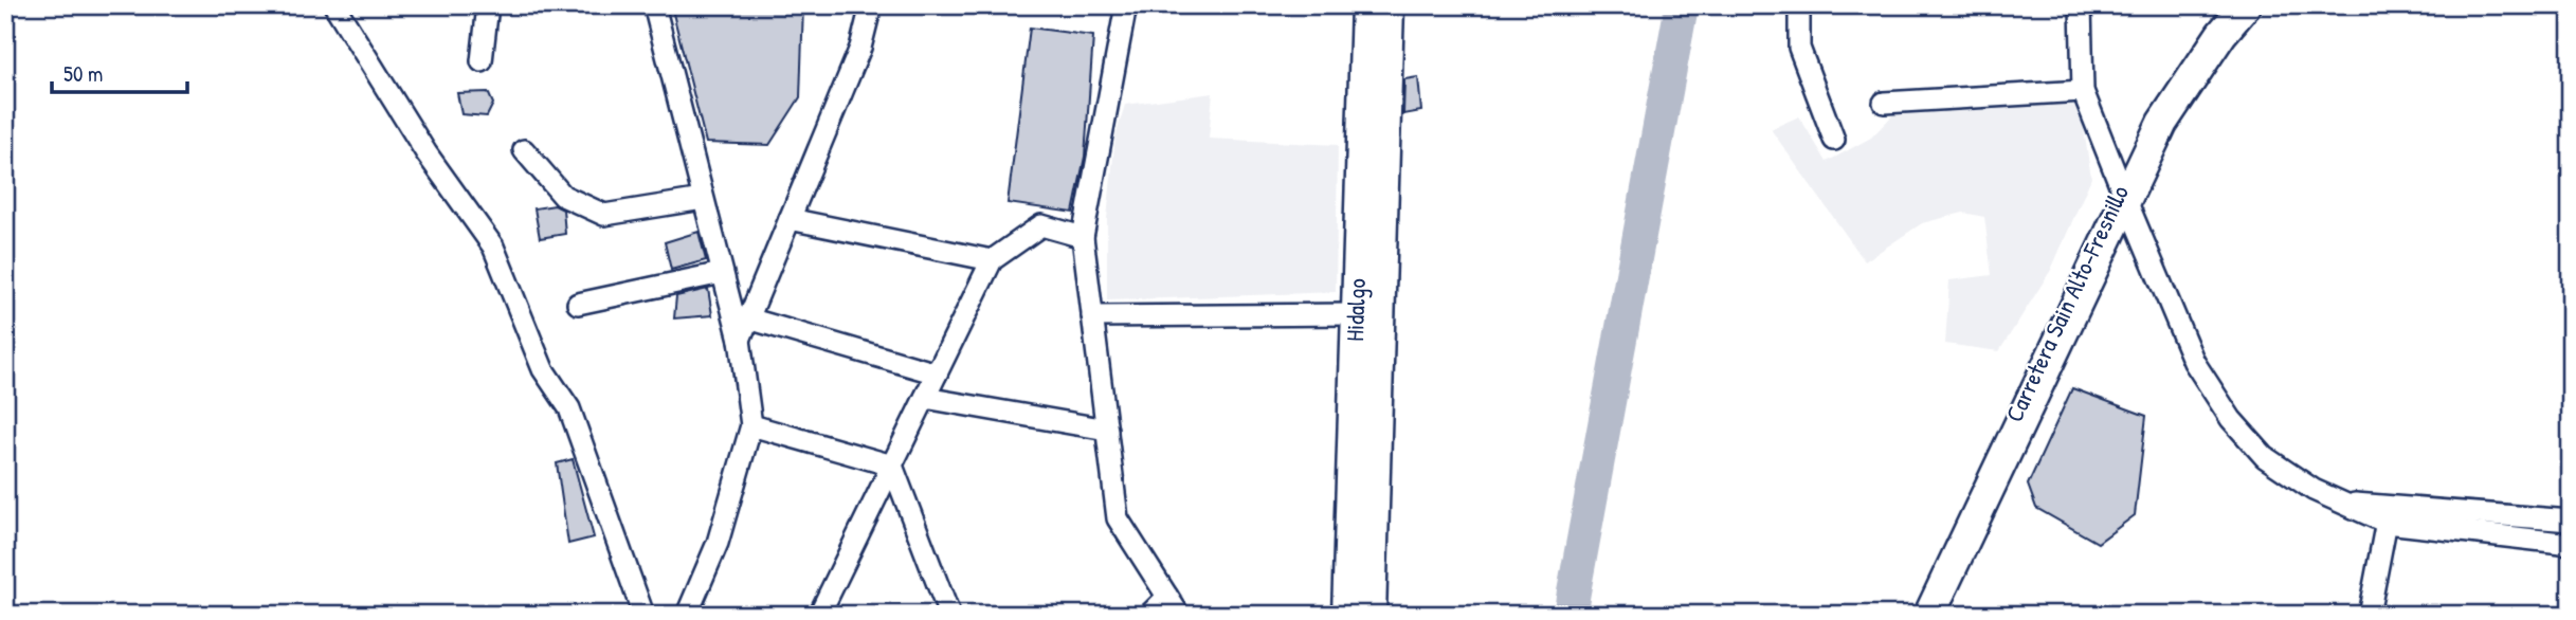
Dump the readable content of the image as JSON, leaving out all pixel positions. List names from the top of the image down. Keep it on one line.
{"streets":{"main road":["Carretera Sain Alto-Fresnillo","Hidalgo"]},"scale_bar":"50 m"}
